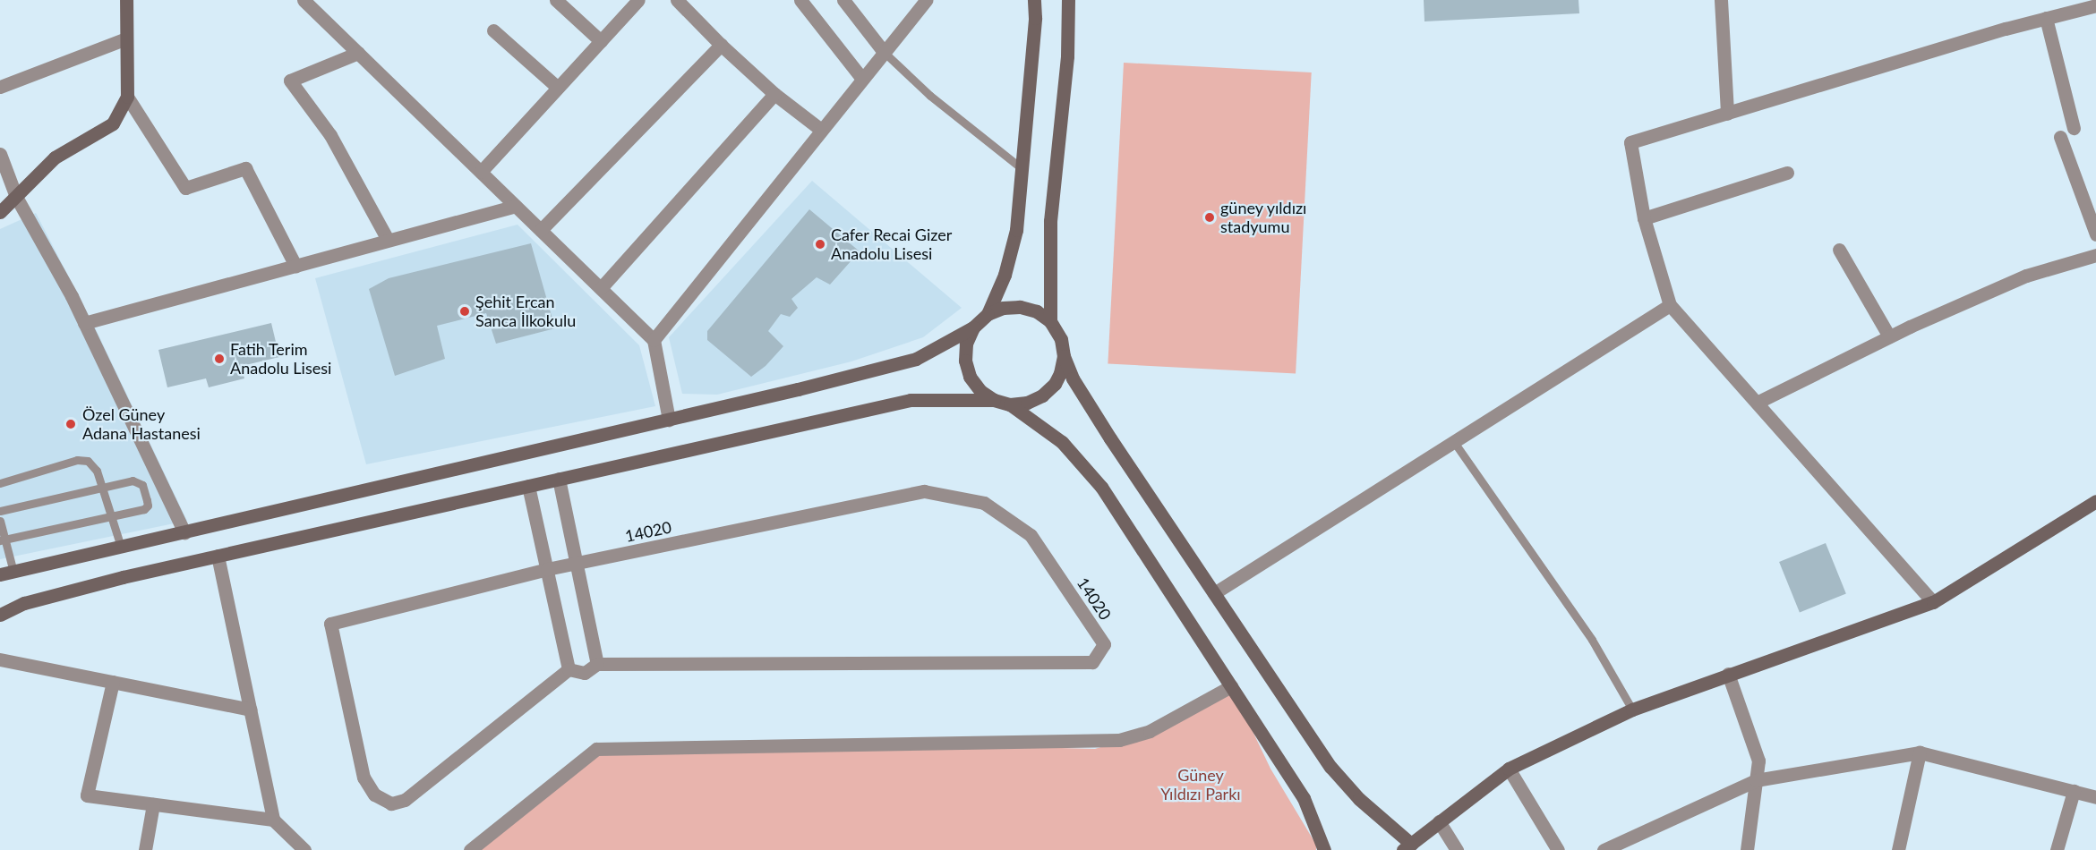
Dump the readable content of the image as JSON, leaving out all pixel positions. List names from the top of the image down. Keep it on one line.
{"streets":{"street":["14020"]},"parks":["Güney Yıldızı Parkı"],"places":["güney yıldızı stadyumu","Cafer Recai Gizer Anadolu Lisesi","Şehit Ercan Sanca İlkokulu","Fatih Terim Anadolu Lisesi","Özel Güney Adana Hastanesi"]}
